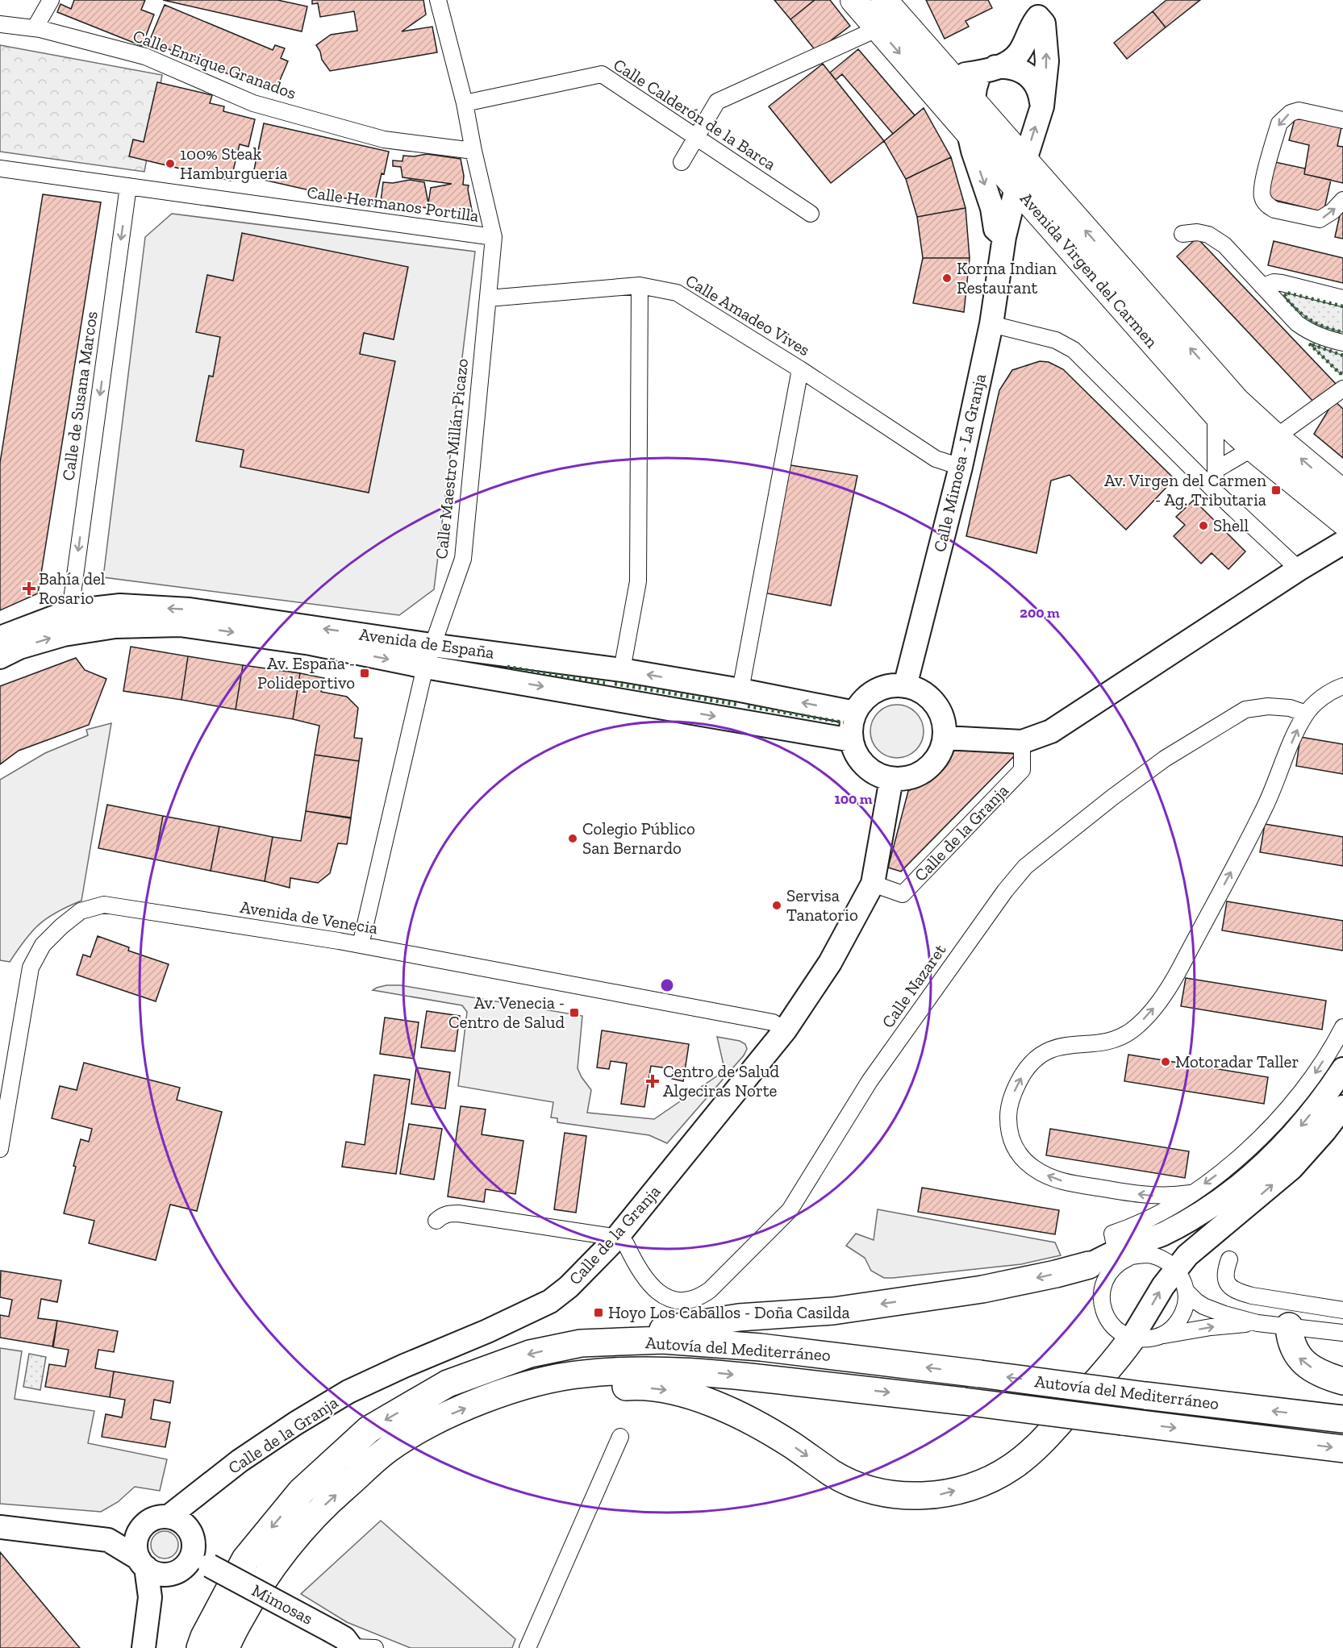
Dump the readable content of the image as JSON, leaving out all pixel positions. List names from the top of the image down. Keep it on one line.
{"streets":{"highway":["Autovía del Mediterráneo"],"main road":["Avenida Virgen del Carmen","Calle Mimosa - La Granja","Avenida de España","Calle de la Granja","Mimosas"],"street":["Calle Enrique Granados","Calle Calderón de la Barca","Calle Hermanos Portilla","Calle Amadeo Vives","Calle de Susana Marcos","Calle Maestro Millán Picazo","Avenida de Venecia","Calle Nazaret"]},"crossings":[["Calle Enrique Granados","Calle Maestro Millán Picazo"],["Calle Calderón de la Barca","Calle Maestro Millán Picazo"],["Calle Hermanos Portilla","Calle de Susana Marcos"],["Calle Hermanos Portilla","Calle Maestro Millán Picazo"],["Avenida Virgen del Carmen","Calle Mimosa - La Granja"],["Calle Amadeo Vives","Calle Maestro Millán Picazo"],["Calle Amadeo Vives","Calle Mimosa - La Granja"],["Calle de Susana Marcos","Avenida de España"],["Calle Maestro Millán Picazo","Avenida de España"],["Calle Maestro Millán Picazo","Avenida de Venecia"],["Calle Mimosa - La Granja","Avenida de España"],["Calle Mimosa - La Granja","Calle de la Granja"],["Avenida de España","Calle de la Granja"],["Calle de la Granja","Avenida de Venecia"],["Calle de la Granja","Calle Nazaret"],["Calle de la Granja","Mimosas"]],"one_way":["Calle de Susana Marcos"],"places":{"other":["100% Steak Hamburguería","Korma Indian Restaurant","Shell","Colegio Público San Bernardo","Servisa Tanatorio","Motoradar Taller"],"transit":["Av. Virgen del Carmen - Ag. Tributaria","Av. España - Polideportivo","Av. Venecia - Centro de Salud","Hoyo Los Caballos - Doña Casilda"],"health":["Bahía del Rosario","Centro de Salud Algeciras Norte"]},"rings":["200 m","100 m"]}
